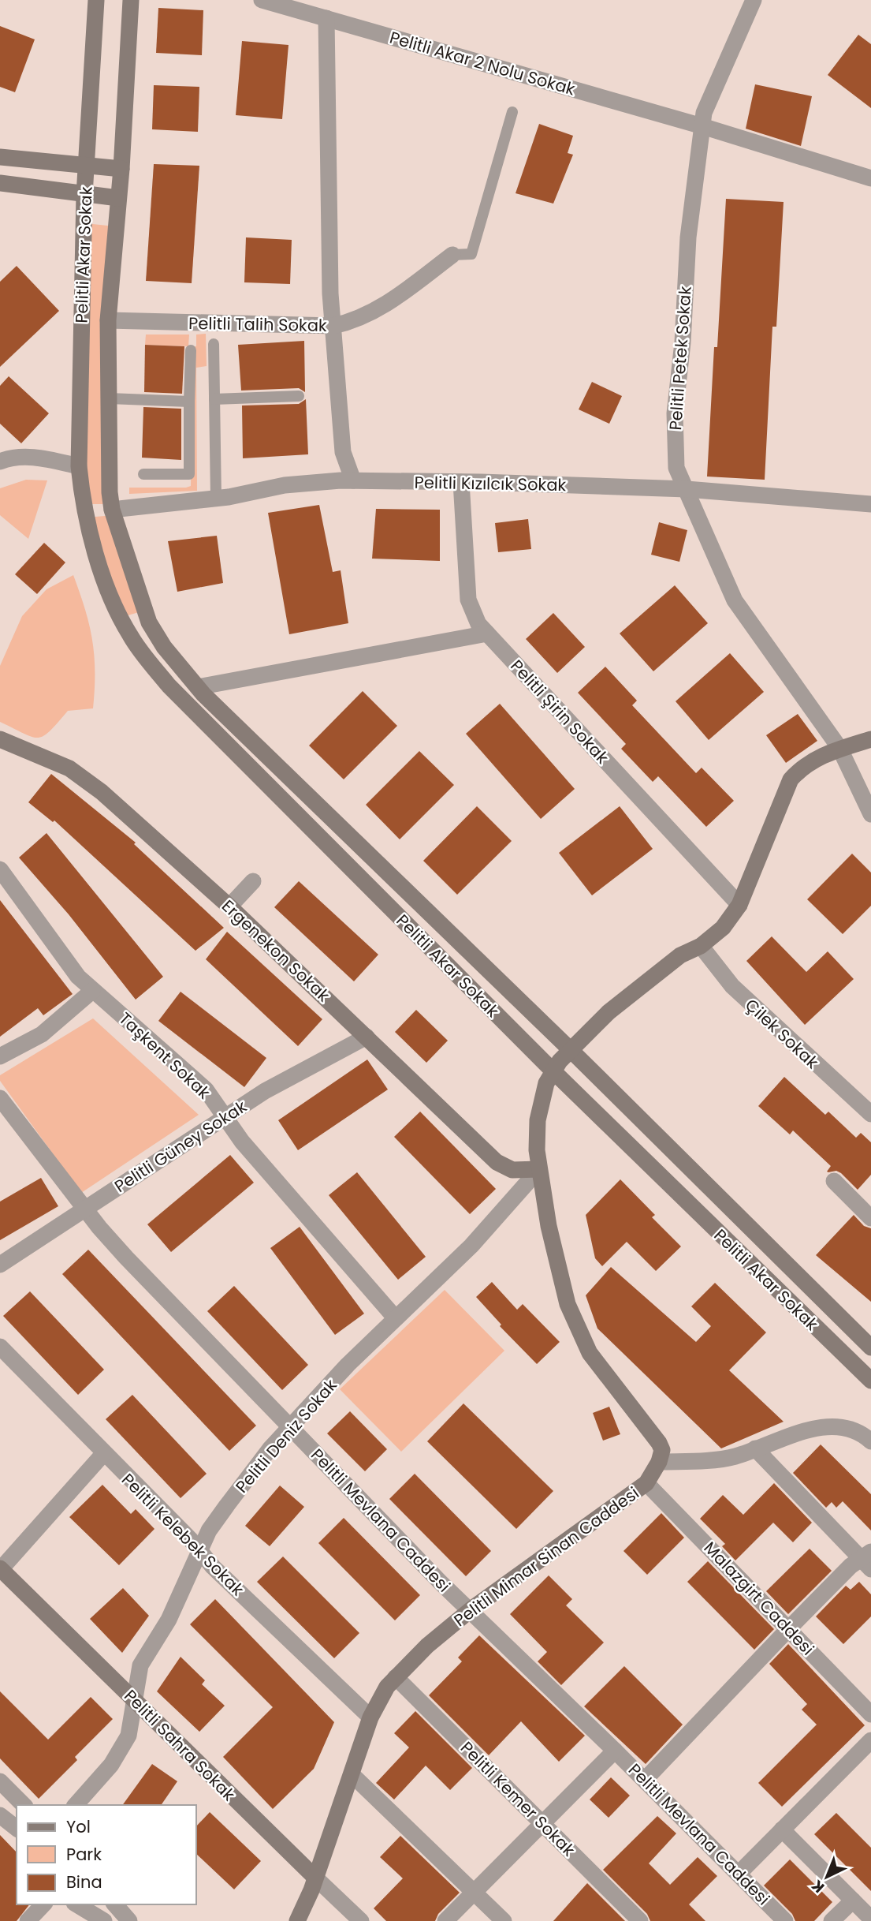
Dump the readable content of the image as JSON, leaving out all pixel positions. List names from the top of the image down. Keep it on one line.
{"streets":{"main road":["Pelitli Akar Sokak","Ergenekon Sokak","Pelitli Mimar Sinan Caddesi","Pelitli Sahra Sokak"],"street":["Pelitli Akar 2 Nolu Sokak","Pelitli Talih Sokak","Pelitli Petek Sokak","Pelitli Kızılcık Sokak","Pelitli Şirin Sokak","Çilek Sokak","Taşkent Sokak","Pelitli Güney Sokak","Pelitli Deniz Sokak","Pelitli Mevlana Caddesi","Pelitli Kelebek Sokak","Malazgirt Caddesi","Pelitli Kemer Sokak"]},"crossings":[["Pelitli Akar 2 Nolu Sokak","Pelitli Petek Sokak"],["Pelitli Akar Sokak","Pelitli Talih Sokak"],["Pelitli Akar Sokak","Pelitli Kızılcık Sokak"],["Pelitli Petek Sokak","Pelitli Kızılcık Sokak"],["Pelitli Kızılcık Sokak","Pelitli Şirin Sokak"],["Ergenekon Sokak","Pelitli Güney Sokak"],["Ergenekon Sokak","Pelitli Deniz Sokak"],["Taşkent Sokak","Pelitli Güney Sokak"],["Taşkent Sokak","Pelitli Deniz Sokak"],["Pelitli Güney Sokak","Pelitli Mevlana Caddesi"],["Pelitli Deniz Sokak","Pelitli Mevlana Caddesi"],["Pelitli Deniz Sokak","Pelitli Kelebek Sokak"],["Pelitli Deniz Sokak","Pelitli Sahra Sokak"],["Pelitli Mevlana Caddesi","Pelitli Mimar Sinan Caddesi"],["Pelitli Kelebek Sokak","Pelitli Mimar Sinan Caddesi"],["Pelitli Mimar Sinan Caddesi","Malazgirt Caddesi"],["Pelitli Mimar Sinan Caddesi","Pelitli Sahra Sokak"],["Pelitli Mimar Sinan Caddesi","Pelitli Kemer Sokak"]],"legend":["Yol","Park","Bina"],"north":"bottom left"}
